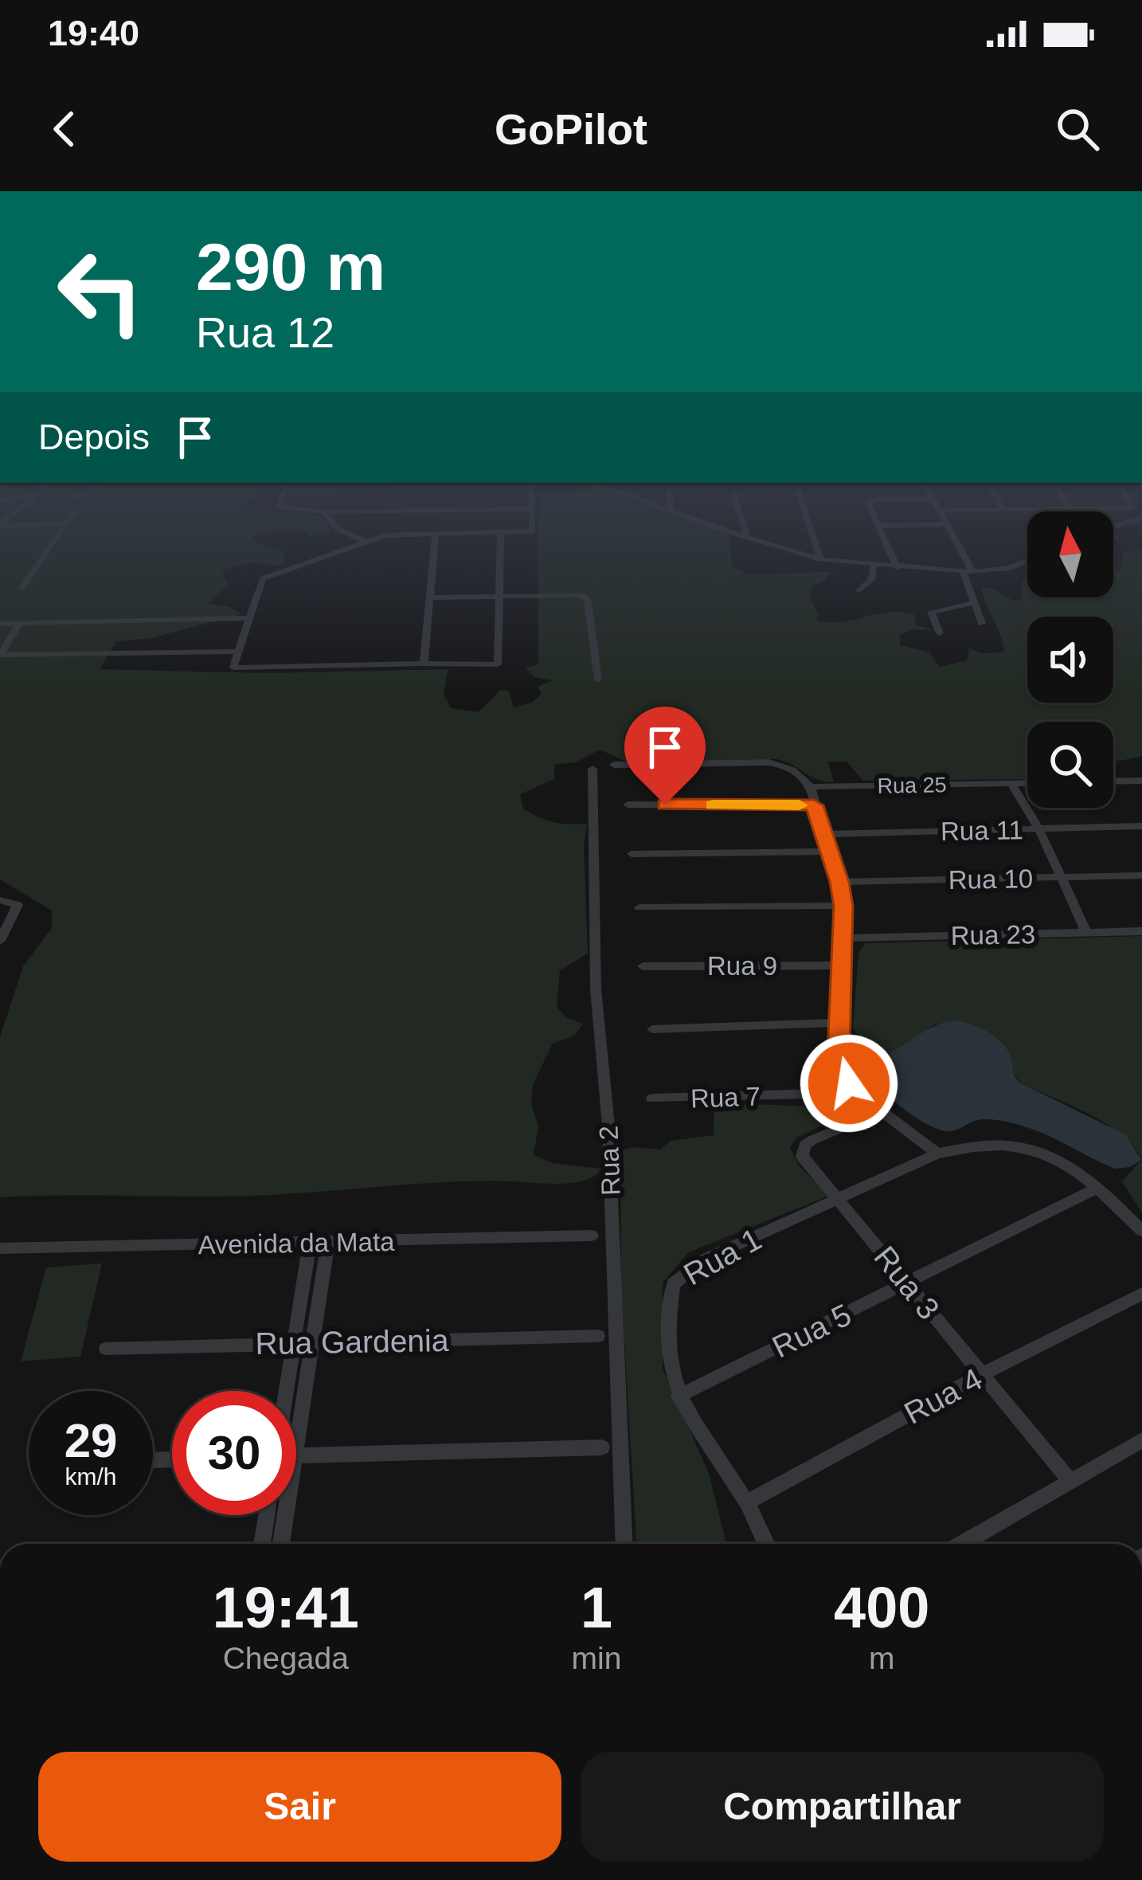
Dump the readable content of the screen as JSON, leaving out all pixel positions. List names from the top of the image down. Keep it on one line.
{"streets":{"street":["Rua 25","Rua 11","Rua 10","Rua 23","Rua 9","Rua 7","Rua 2","Avenida da Mata","Rua 1","Rua 3","Rua 5","Rua Gardenia","Rua 4"]},"crossings":[["Rua 1","Rua 3"],["Rua 1","Rua 5"],["Rua 1","Rua 4"],["Rua 3","Rua 5"],["Rua 3","Rua 4"]],"north":"top","page":{"status":"19:40","header":"GoPilot","turn":["290 m","Rua 12"],"then":"Depois","speed":"29 km/h","limit":"30","eta":["19:41","Chegada","1","min","400","m"],"buttons":["Sair","Compartilhar"]}}
